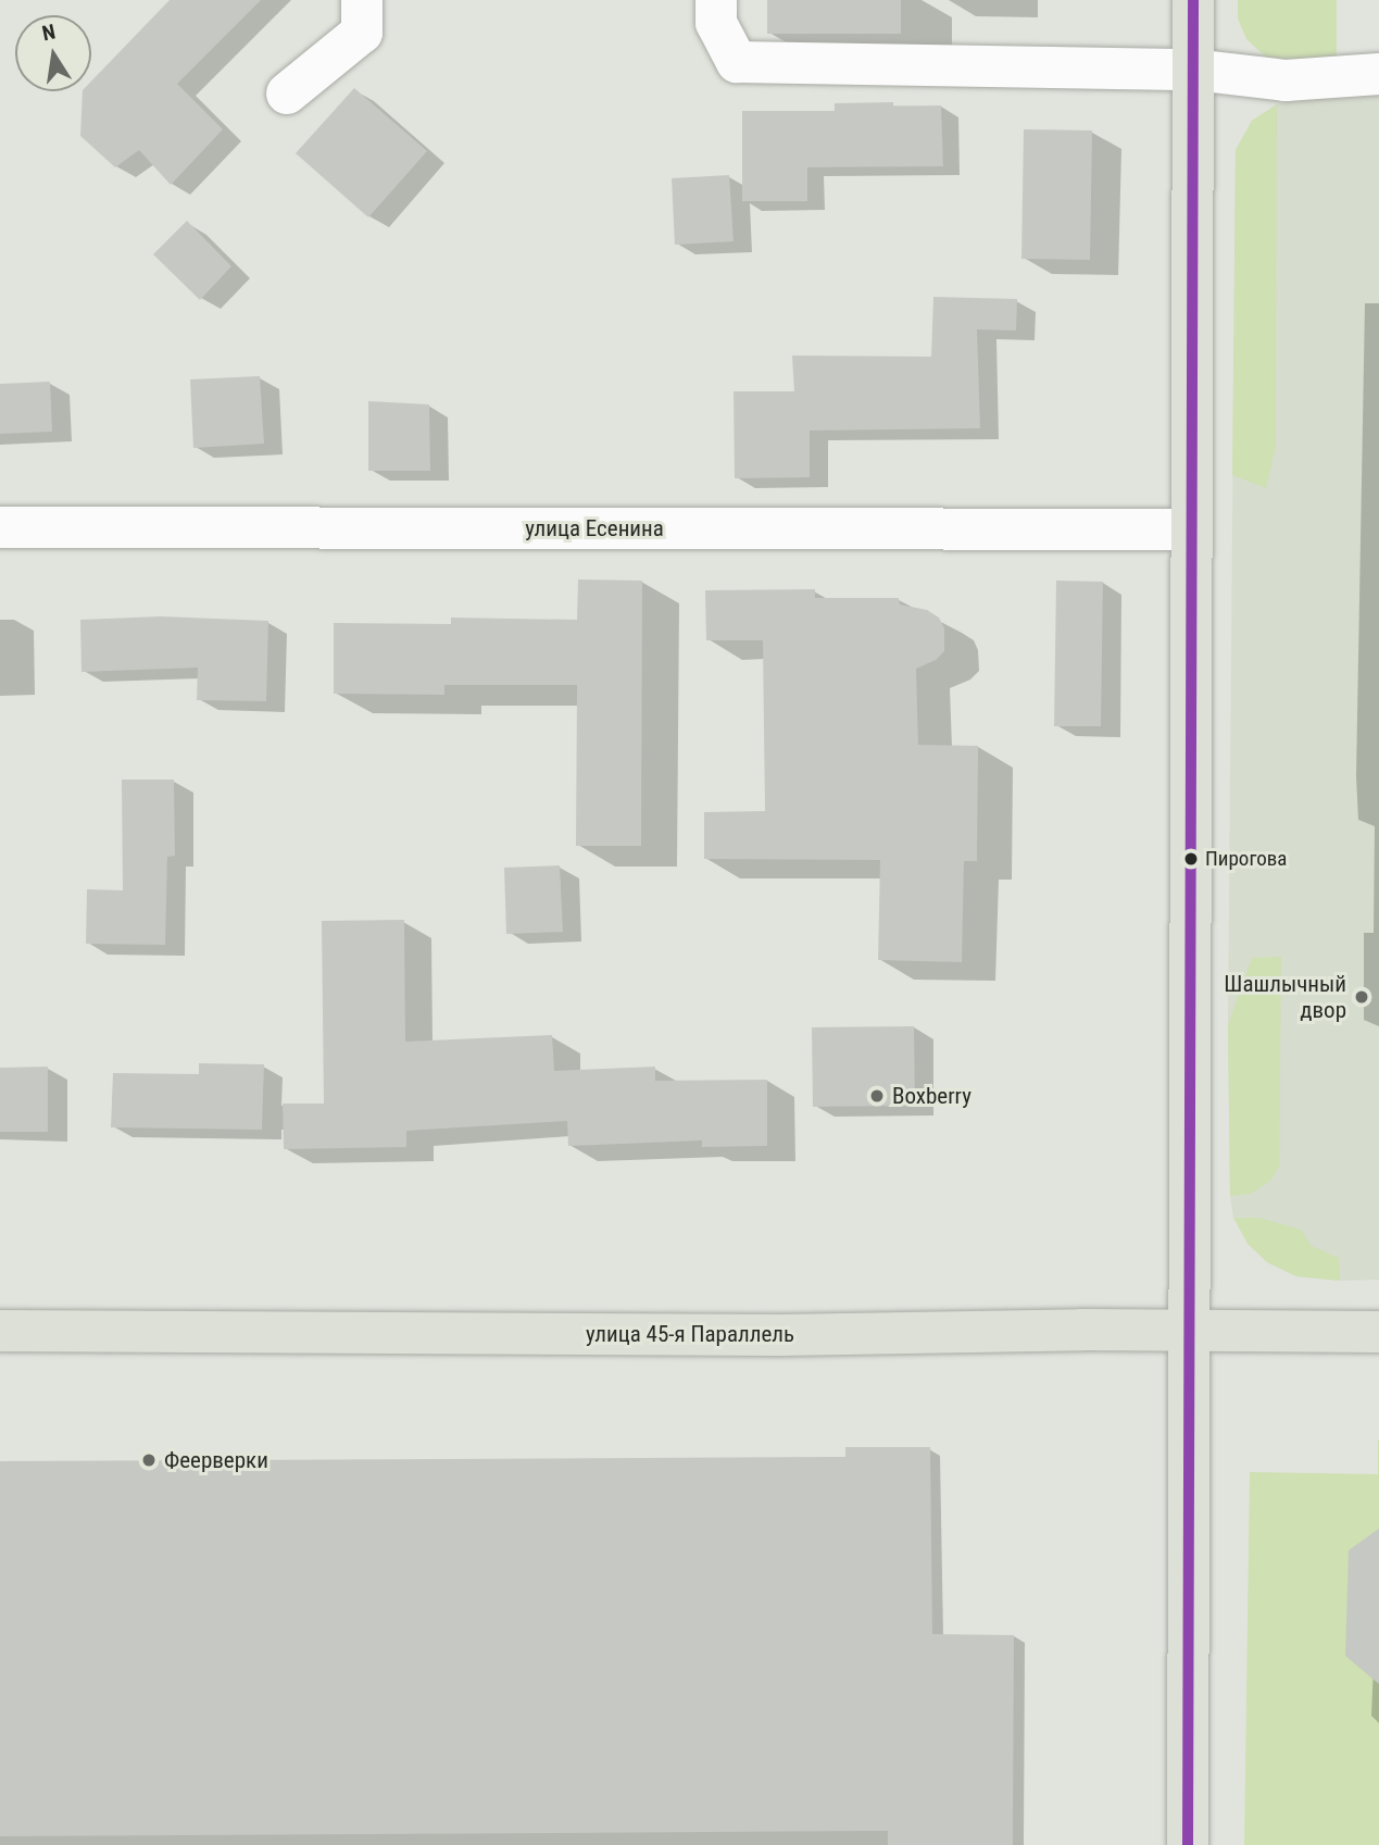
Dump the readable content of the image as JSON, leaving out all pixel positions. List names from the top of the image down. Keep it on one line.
{"streets":{"main road":["улица 45-я Параллель"],"street":["улица Есенина"]},"places":["Пирогова","Шашлычный двор","Boxberry","Феерверки"],"north":"top"}
